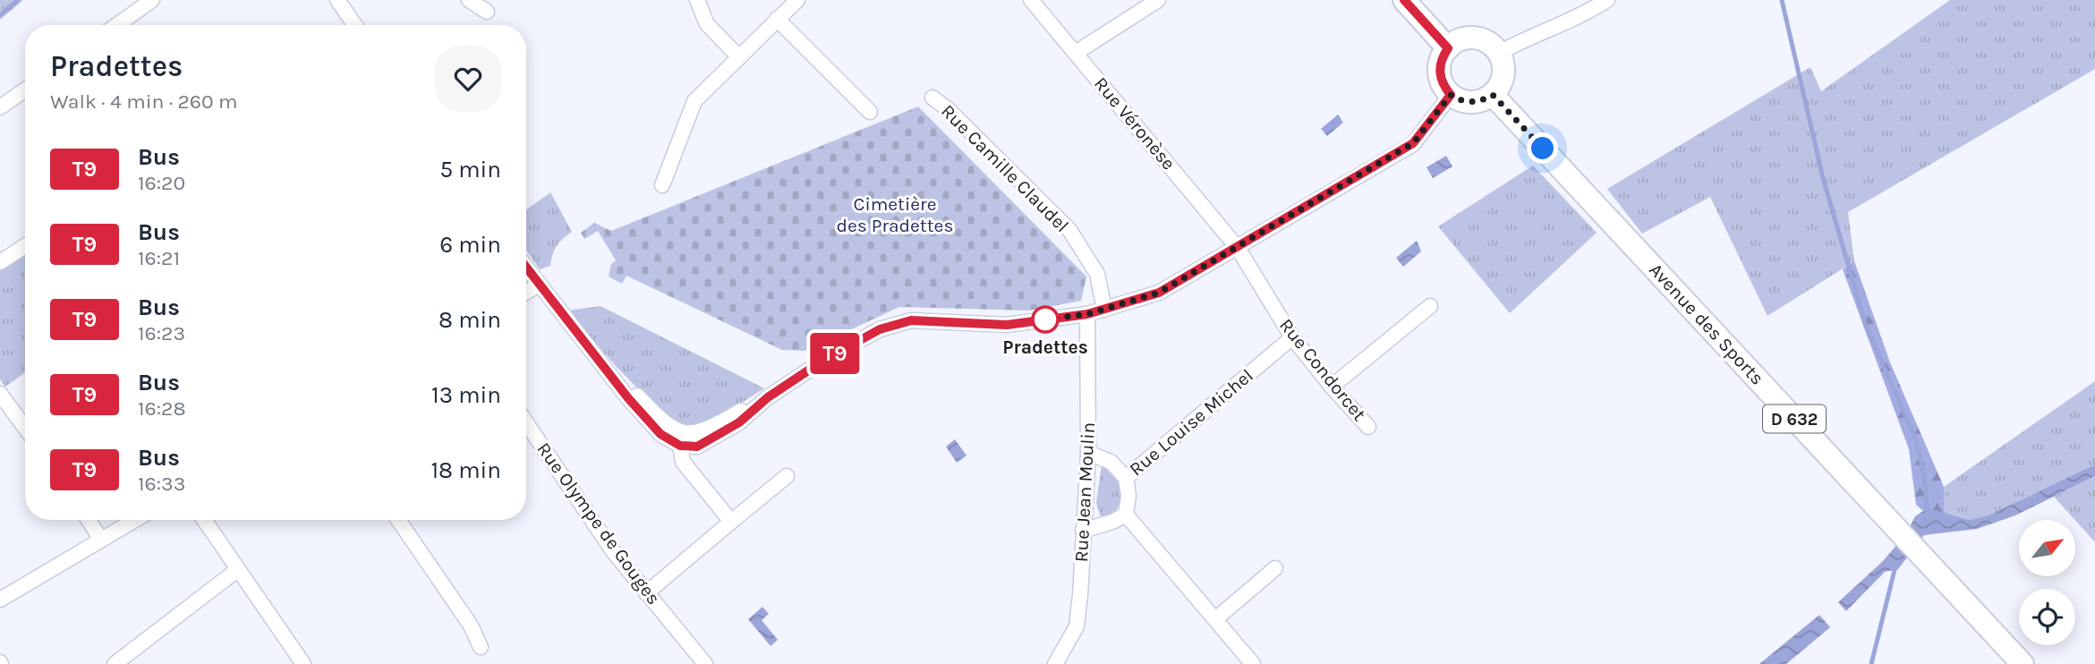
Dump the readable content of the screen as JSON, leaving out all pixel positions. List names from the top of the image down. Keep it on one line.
{"streets":{"main road":["Avenue des Sports","D 632"],"street":["Rue Véronèse","Rue Camille Claudel","Rue Condorcet","Rue Louise Michel","Rue Jean Moulin","Rue Olympe de Gouges"]},"crossings":[["Rue Véronèse","Rue Condorcet"],["Rue Condorcet","Rue Louise Michel"],["Rue Louise Michel","Rue Jean Moulin"]],"parks":["Cimetière des Pradettes"],"places":["Pradettes"],"lines":["bus line T9"],"north":"top right","page":{"on_map":"T9","heading":["Pradettes","Walk · 4 min · 260 m"],"list":[{"mark":"T9","name":"Bus","note":"16:20","value":"5 min"},{"mark":"T9","name":"Bus","note":"16:21","value":"6 min"},{"mark":"T9","name":"Bus","note":"16:23","value":"8 min"},{"mark":"T9","name":"Bus","note":"16:28","value":"13 min"},{"mark":"T9","name":"Bus","note":"16:33","value":"18 min"}]}}
